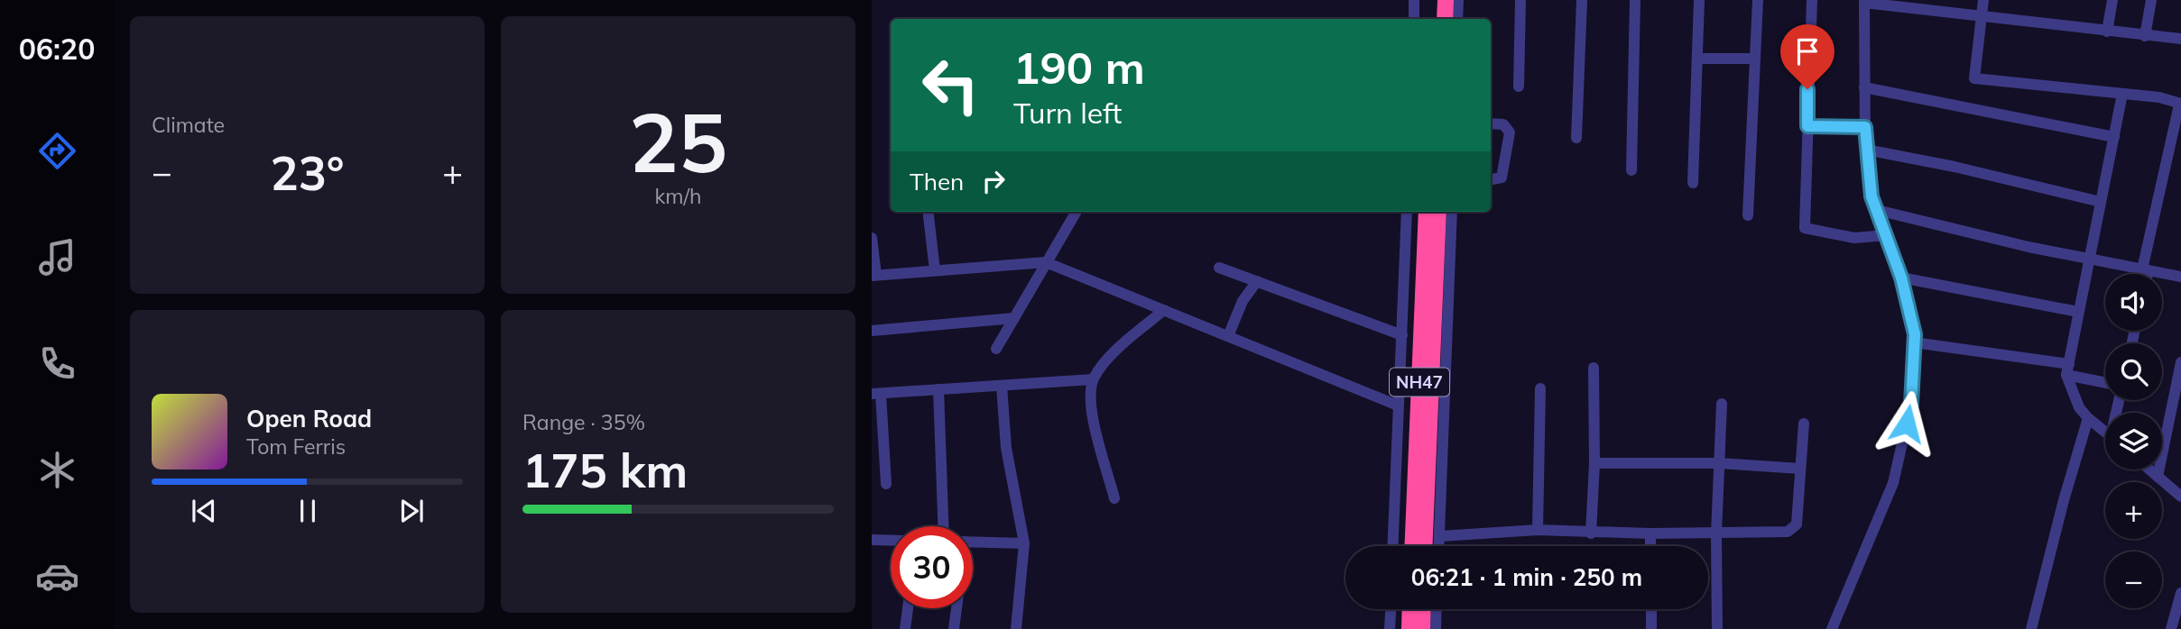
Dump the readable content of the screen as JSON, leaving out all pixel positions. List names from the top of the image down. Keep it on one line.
{"streets":{"highway":["NH47"]},"page":{"tabs":"06:20","tile":["Climate",["25","km/h"],["Range · 35%","175 km"]],"turn":["190 m","Turn left"],"heat":["−","23°","+"],"then":"Then","map_buttons":["+","−"],"song":["Open Road","Tom Ferris"],"limit":"30","trip":"06:21 · 1 min · 250 m"}}
